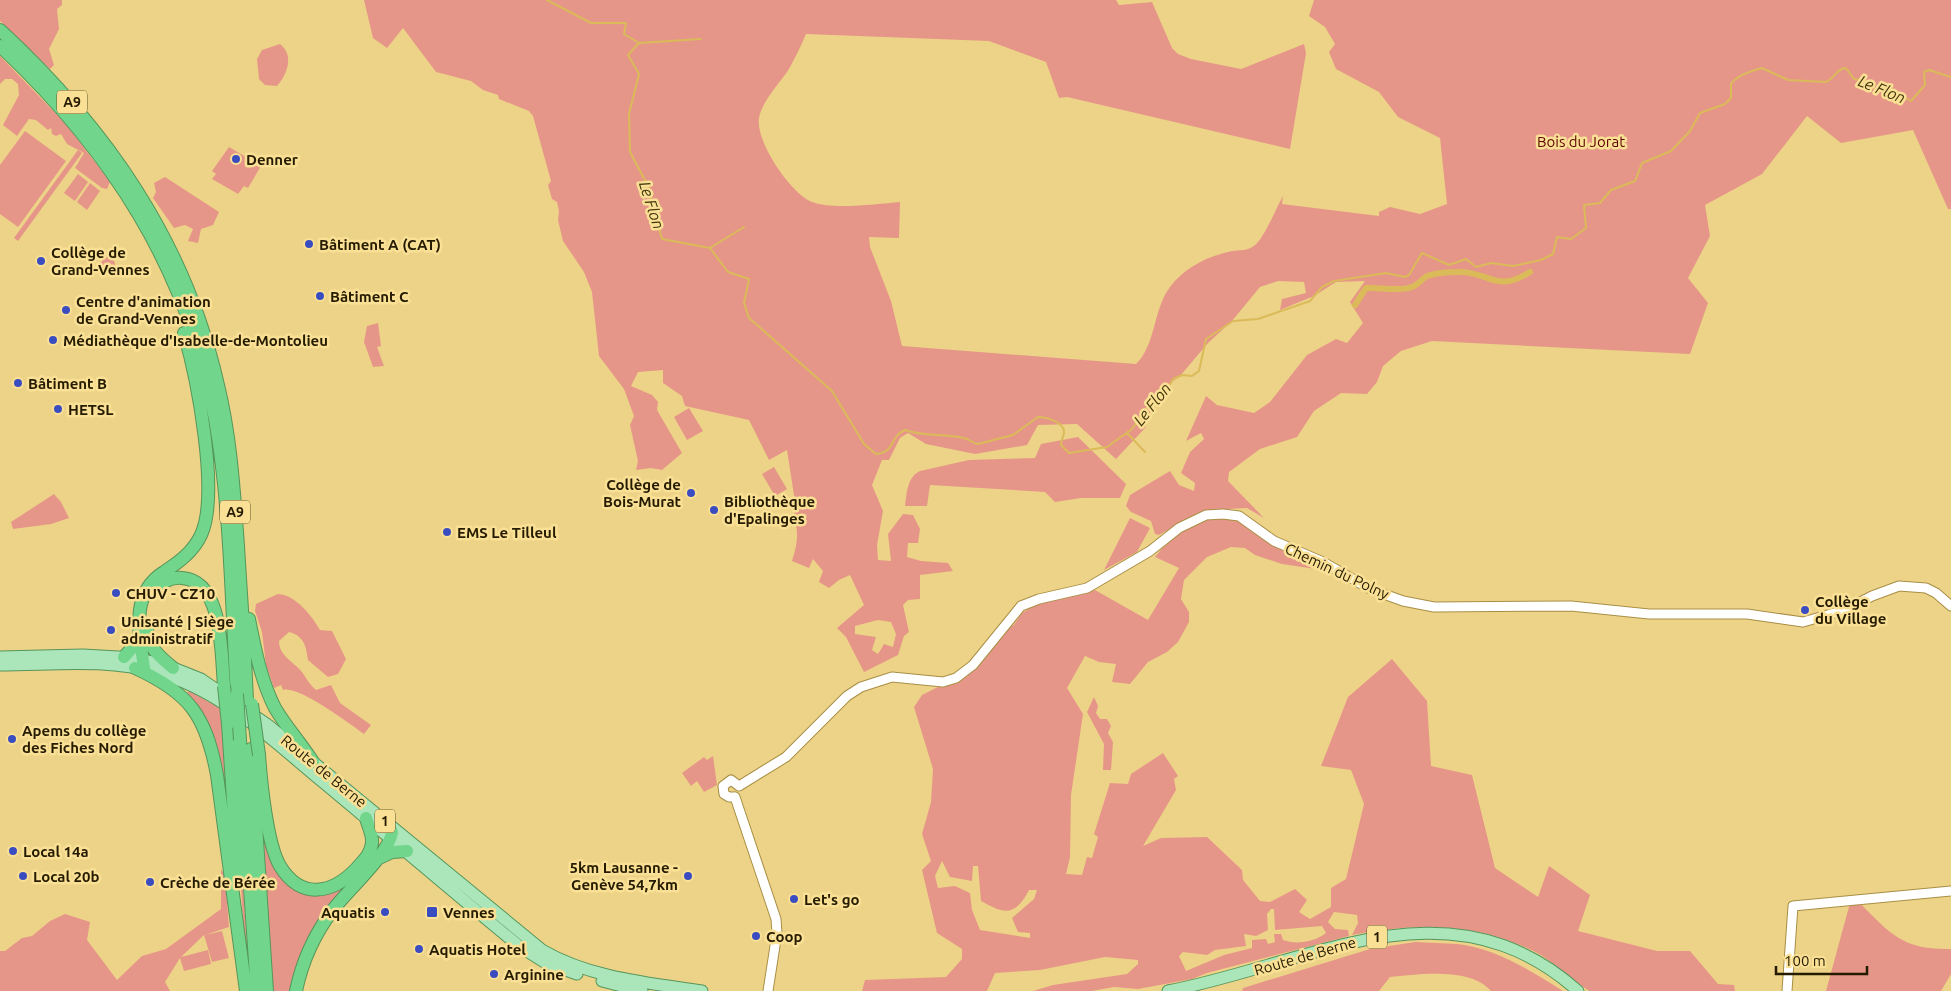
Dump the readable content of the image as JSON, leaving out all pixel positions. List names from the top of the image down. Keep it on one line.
{"streets":{"highway":["A9"],"main road":["Route de Berne","1"],"street":["Chemin du Polny"]},"water":["Le Flon"],"parks":["Bois du Jorat"],"places":{"other":["Denner","Bâtiment A (CAT)","Collège de Grand-Vennes","Bâtiment C","Centre d'animation de Grand-Vennes","Médiathèque d'Isabelle-de-Montolieu","Bâtiment B","HETSL","Collège de Bois-Murat","Bibliothèque d'Epalinges","EMS Le Tilleul","CHUV - CZ10","Collège du Village","Unisanté | Siège administratif","Apems du collège des Fiches Nord","Local 14a","Local 20b","5km Lausanne - Genève 54,7km","Crèche de Bérée","Let's go","Aquatis","Coop","Aquatis Hotel","Arginine"],"transit":["Vennes"]},"scale_bar":"100 m"}
